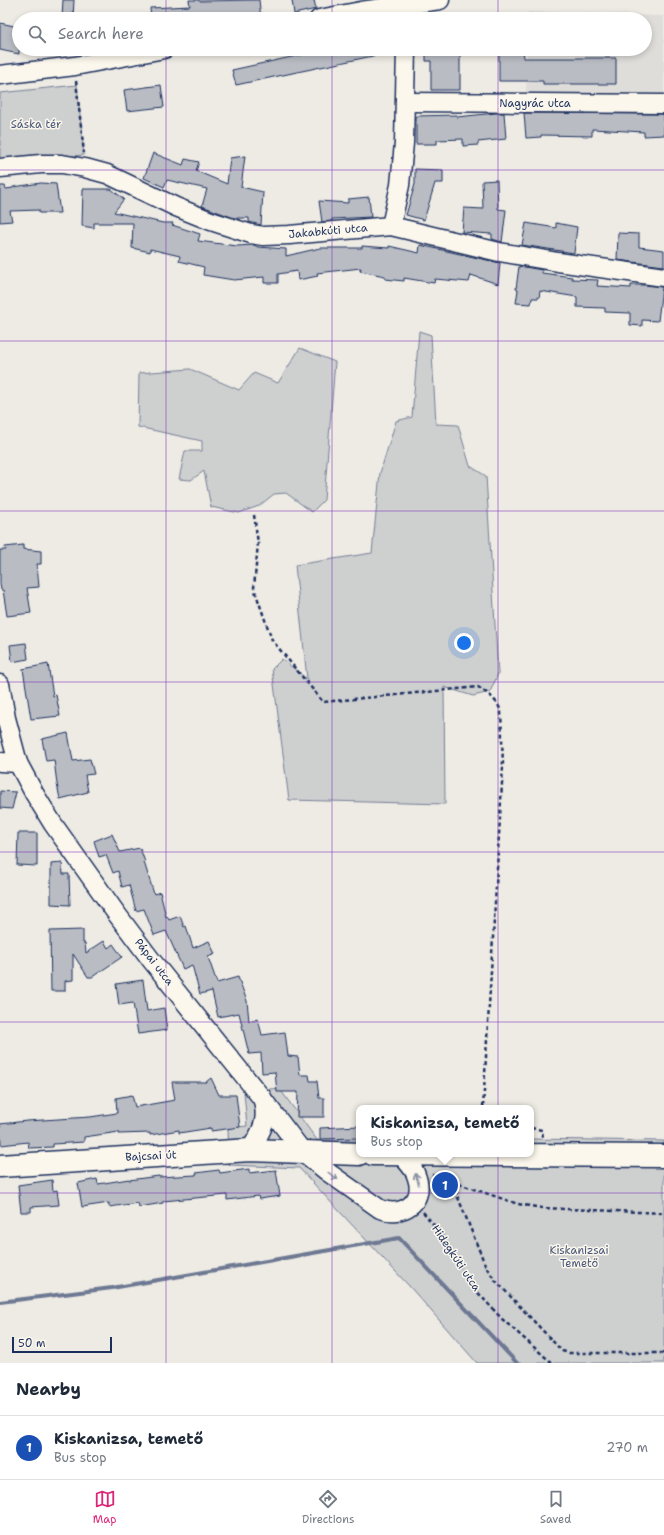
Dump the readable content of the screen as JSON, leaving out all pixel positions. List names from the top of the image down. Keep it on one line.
{"streets":{"main road":["Bajcsai út"],"street":["Nagyrác utca","Jakabkúti utca","Pápai utca"],"path":["Hidegkúti utca"]},"crossings":[["Pápai utca","Bajcsai út"]],"parks":["Sáska tér","Kiskanizsai Temető"],"scale_bar":"50 m","page":{"search":"Search here","popup":["Kiskanizsa, temető","Bus stop"],"pins":"1","scale":"50 m","heading":"Nearby","list":[{"mark":"1","name":"Kiskanizsa, temető","note":"Bus stop","value":"270 m"}],"nav":["Map","Directions","Saved"]}}
